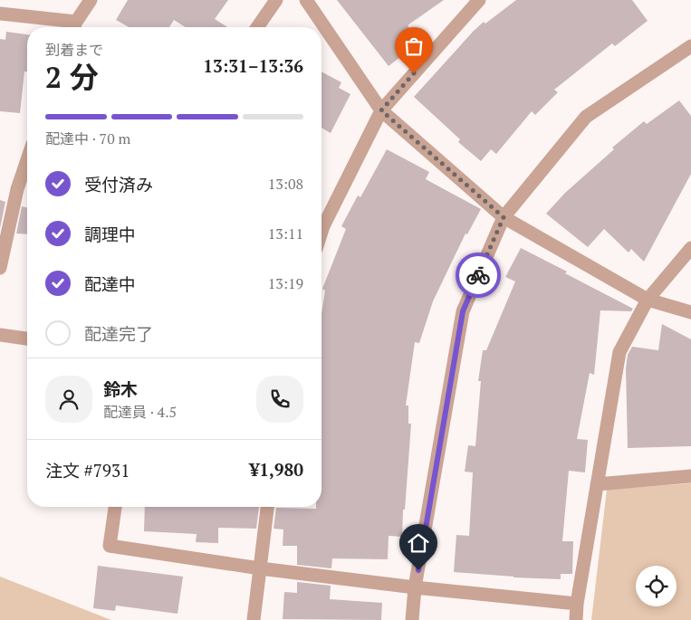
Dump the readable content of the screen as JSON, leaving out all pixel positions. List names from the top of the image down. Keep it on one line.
{"page":{"heading":["2 分","到着まで","13:31–13:36"],"panel":["鈴木","配達員 · 4.5","注文 #7931","¥1,980"],"bar":"配達中 · 70 m","list":[["受付済み","13:08"],["調理中","13:11"],["配達中","13:19"],"配達完了"]}}
